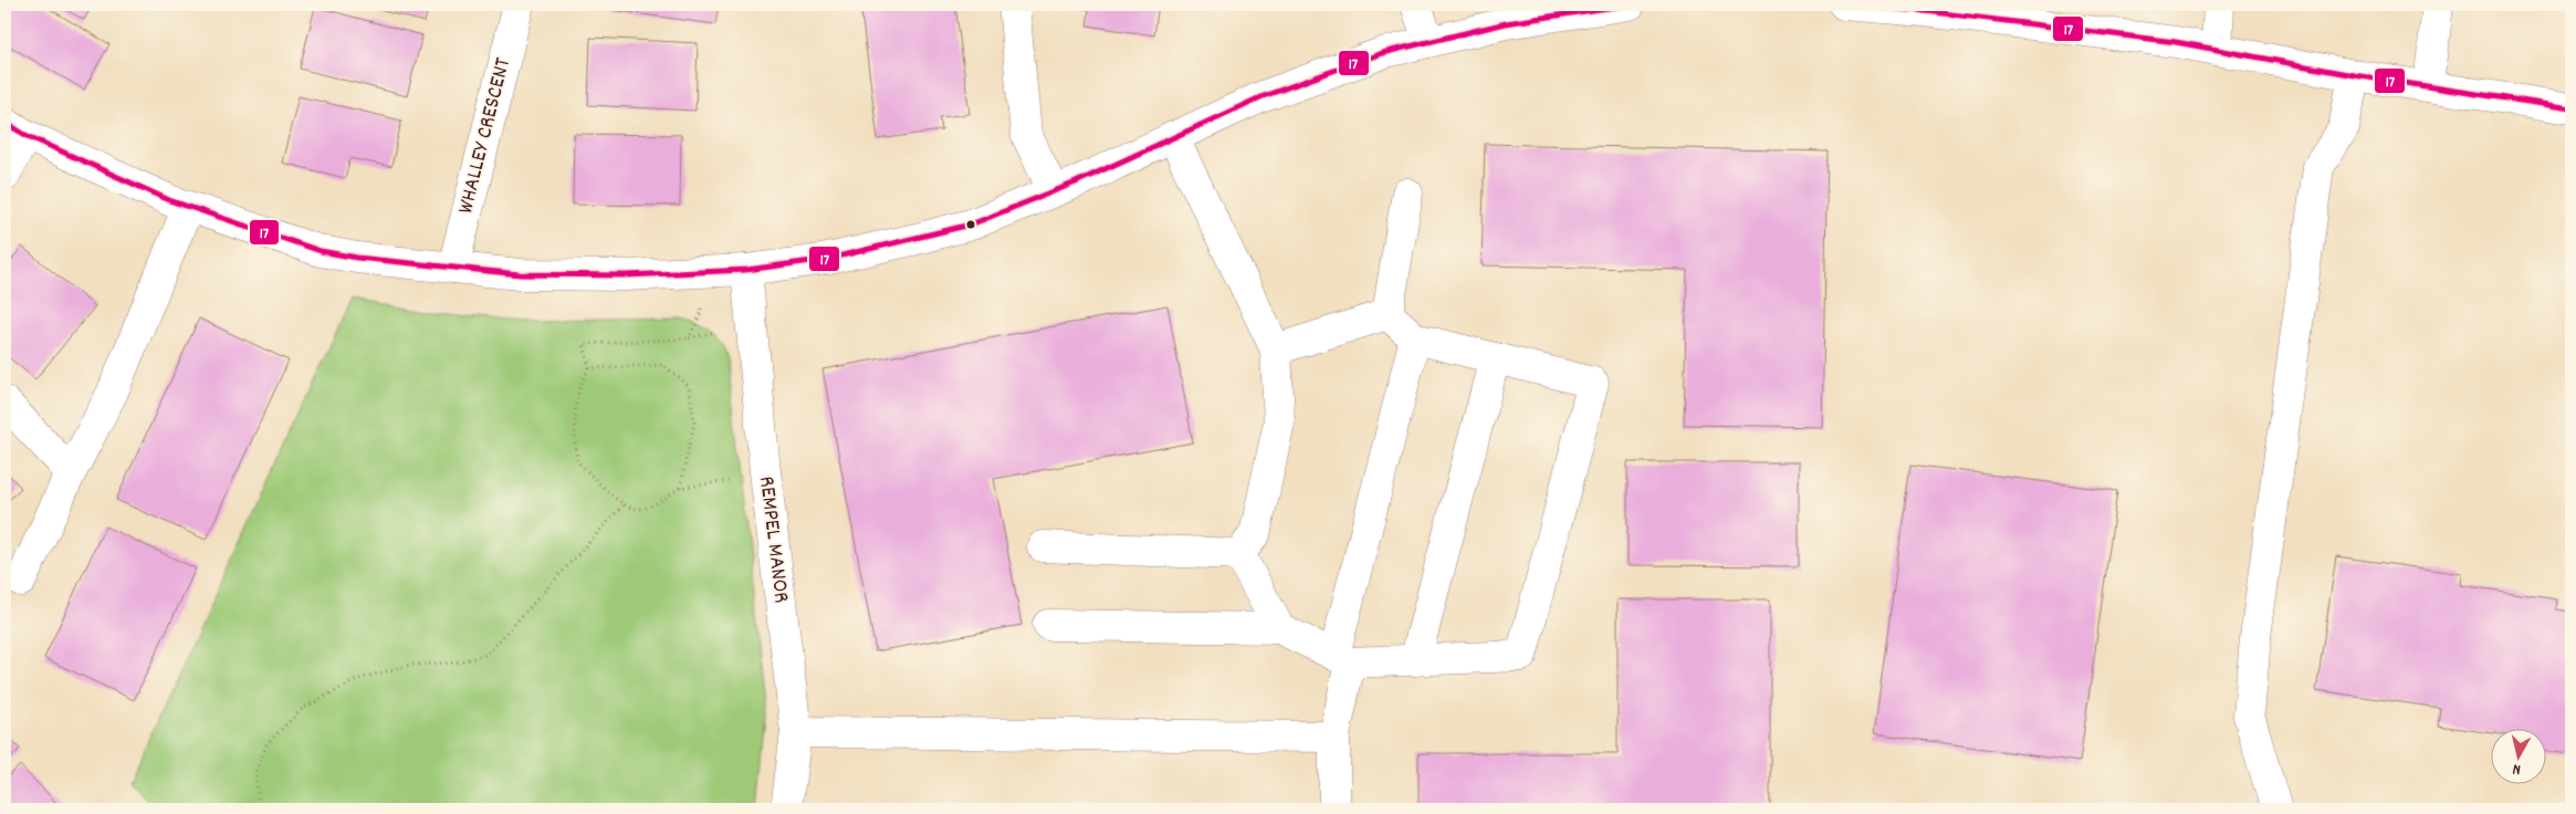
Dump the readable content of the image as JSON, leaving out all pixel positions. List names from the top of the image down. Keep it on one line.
{"streets":{"street":["WHALLEY CRESCENT","REMPEL MANOR"]},"lines":["transit line 17"],"north":"bottom"}
